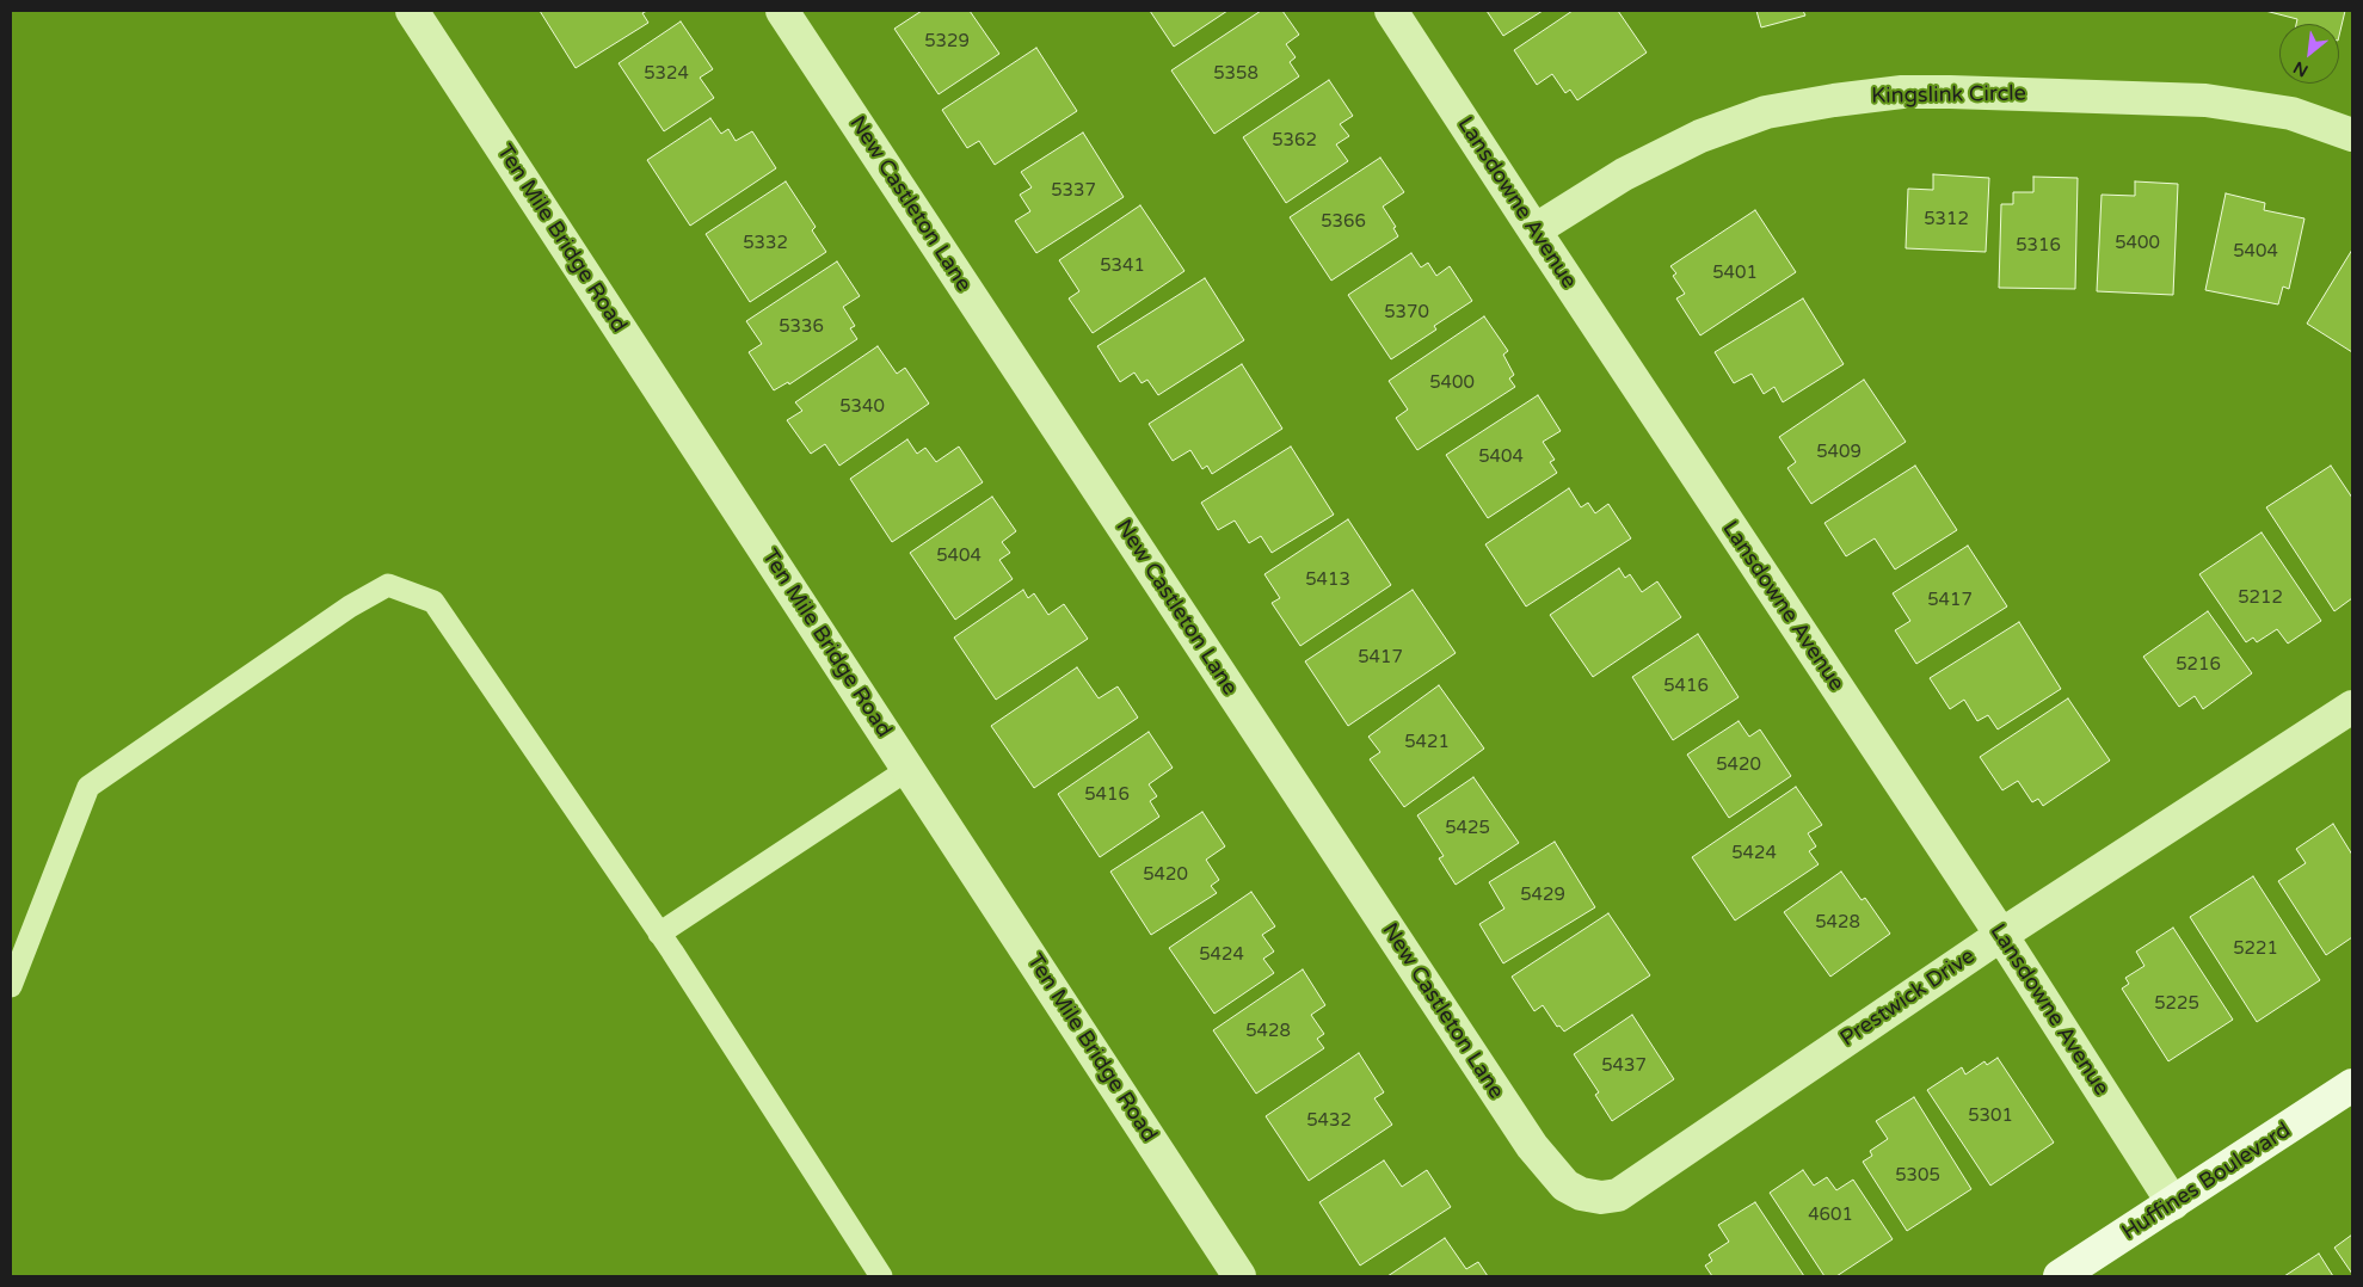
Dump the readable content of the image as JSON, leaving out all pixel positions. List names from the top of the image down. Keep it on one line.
{"streets":{"main road":["Huffines Boulevard"],"street":["Kingslink Circle","Lansdowne Avenue","New Castleton Lane","Ten Mile Bridge Road","Prestwick Drive"]},"crossings":[["Kingslink Circle","Lansdowne Avenue"],["Lansdowne Avenue","Prestwick Drive"],["Lansdowne Avenue","Huffines Boulevard"],["New Castleton Lane","Prestwick Drive"]],"house_numbers":["5329","5324","5358","5362","5337","5312","5366","5332","5400","5316","5404","5341","5401","5370","5336","5400","5340","5409","5404","5404","5413","5212","5417","5417","5216","5416","5421","5420","5416","5425","5424","5420","5429","5428","5221","5424","5225","5428","5437","5301","5432","5305","4601"],"north":"bottom left"}
